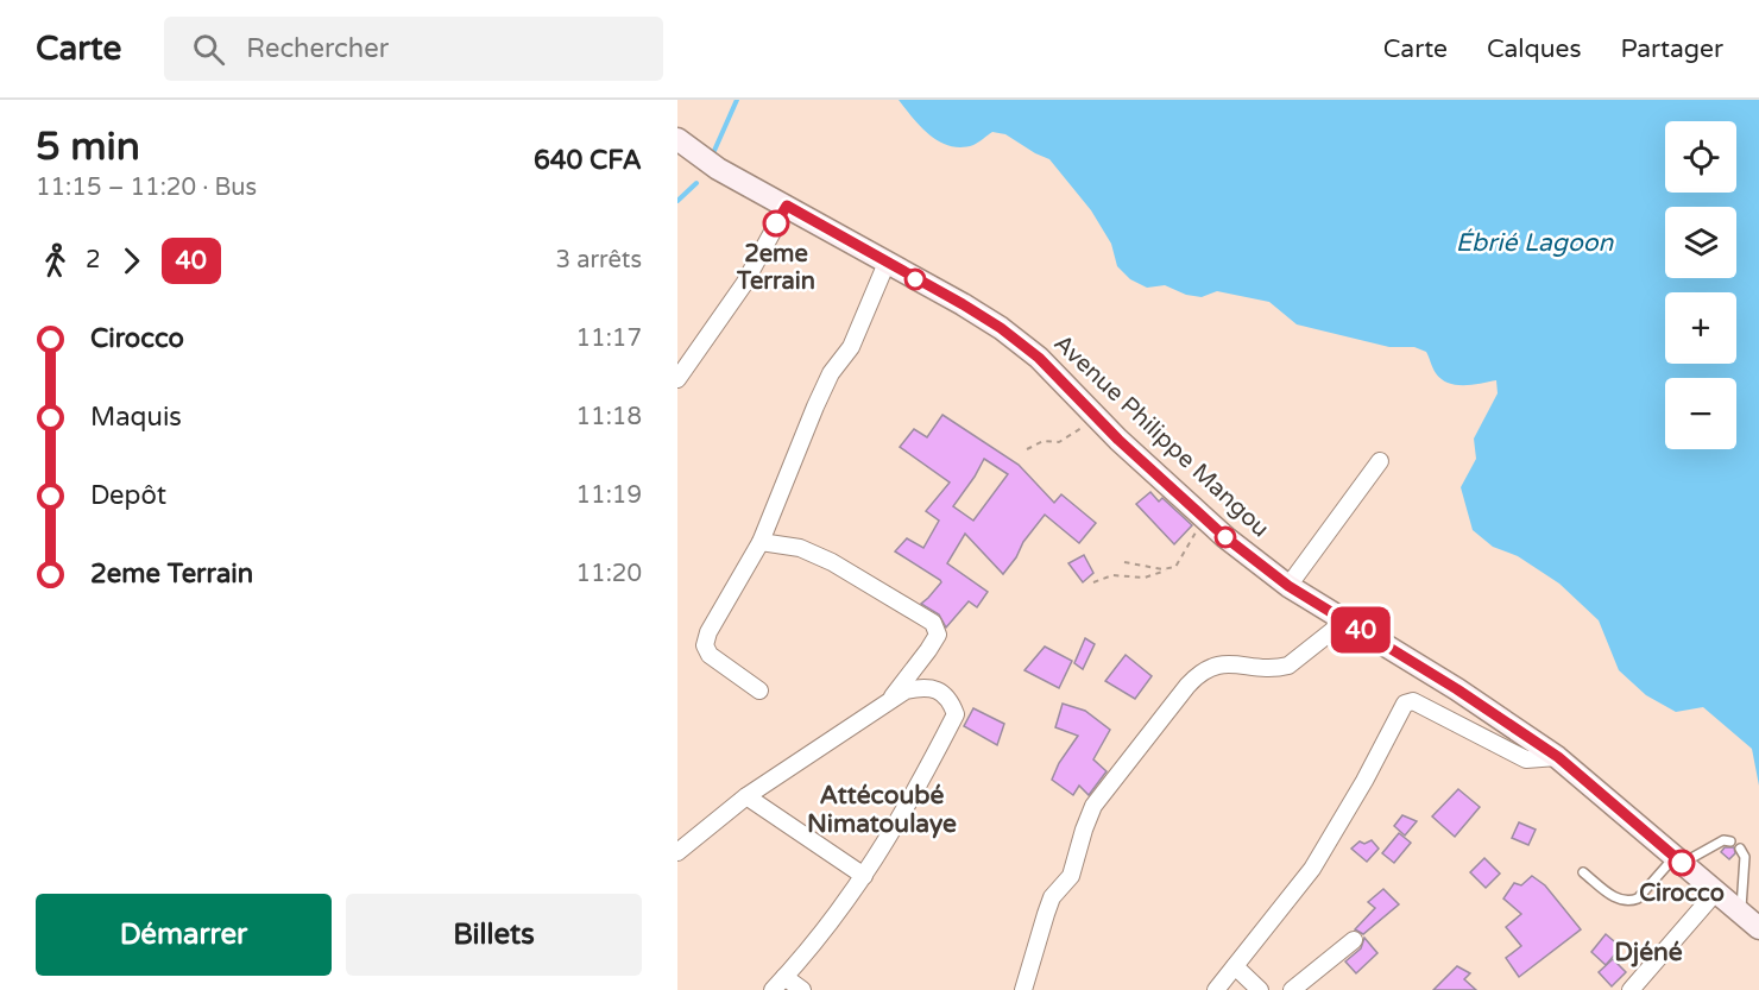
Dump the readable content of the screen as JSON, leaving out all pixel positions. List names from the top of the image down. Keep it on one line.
{"streets":{"street":["Avenue Philippe Mangou"]},"districts":["Attécoubé Nimatoulaye","Djéné"],"water":["Ébrié Lagoon"],"places":["2eme Terrain","Cirocco"],"lines":["bus line 40"],"page":{"header":"Carte","search":"Rechercher","nav":["Carte","Calques","Partager"],"heading":["5 min","11:15 – 11:20 · Bus","640 CFA"],"on_map":"40","map_buttons":["+","−"],"legs":["2","40","3 arrêts"],"list":[{"name":"Cirocco","value":"11:17"},{"name":"Maquis","value":"11:18"},{"name":"Depôt","value":"11:19"},{"name":"2eme Terrain","value":"11:20"}],"buttons":["Démarrer","Billets"]}}
